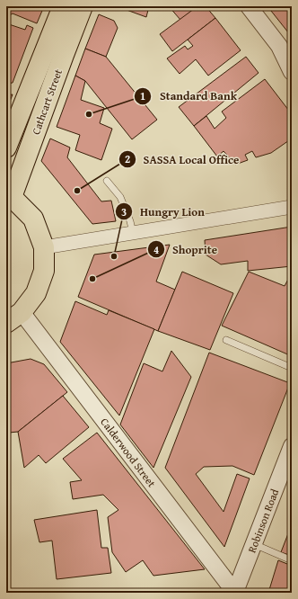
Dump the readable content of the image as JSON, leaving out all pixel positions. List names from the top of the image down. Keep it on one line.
{"streets":{"highway":["Cathcart Street"],"street":["Calderwood Street","Robinson Road"]},"crossings":[["Calderwood Street","Robinson Road"]],"places":["Standard Bank","SASSA Local Office","Hungry Lion","Shoprite"]}
